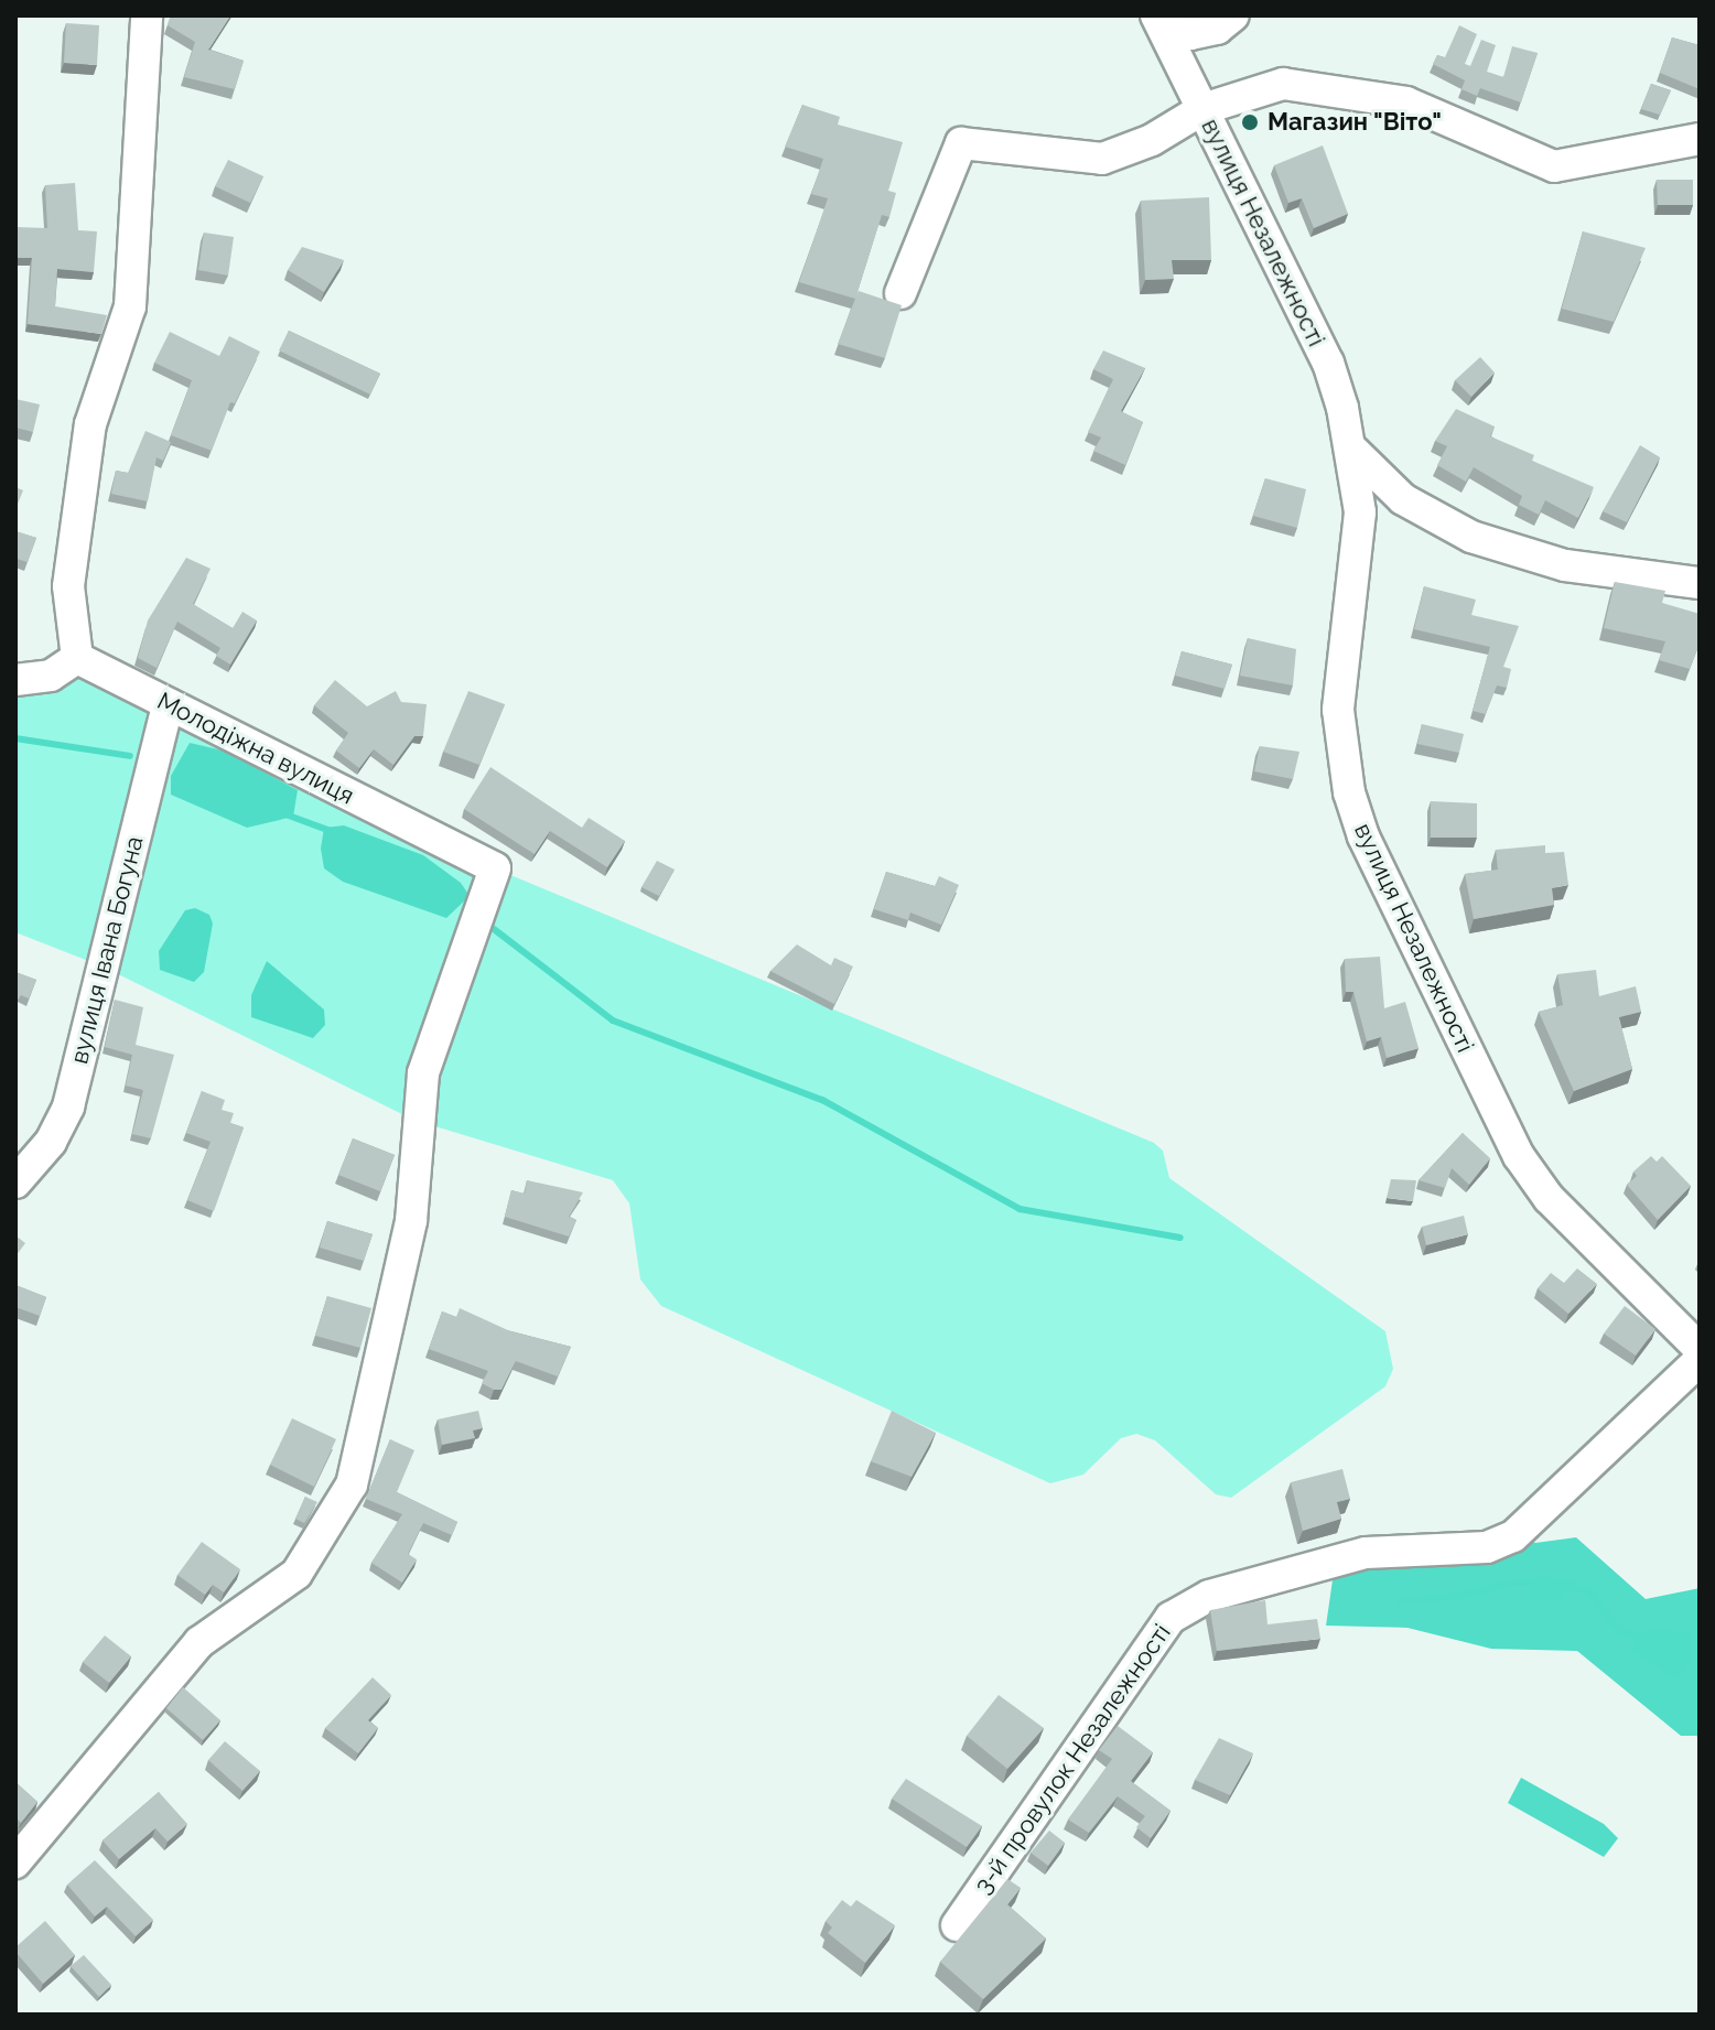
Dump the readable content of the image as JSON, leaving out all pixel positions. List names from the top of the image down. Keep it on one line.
{"streets":{"street":["вулиця Незалежності","Молодіжна вулиця","вулиця Івана Богуна","3-й провулок Незалежності"]},"crossings":[["Молодіжна вулиця","вулиця Івана Богуна"]],"places":["Магазин \"Віто\""]}
